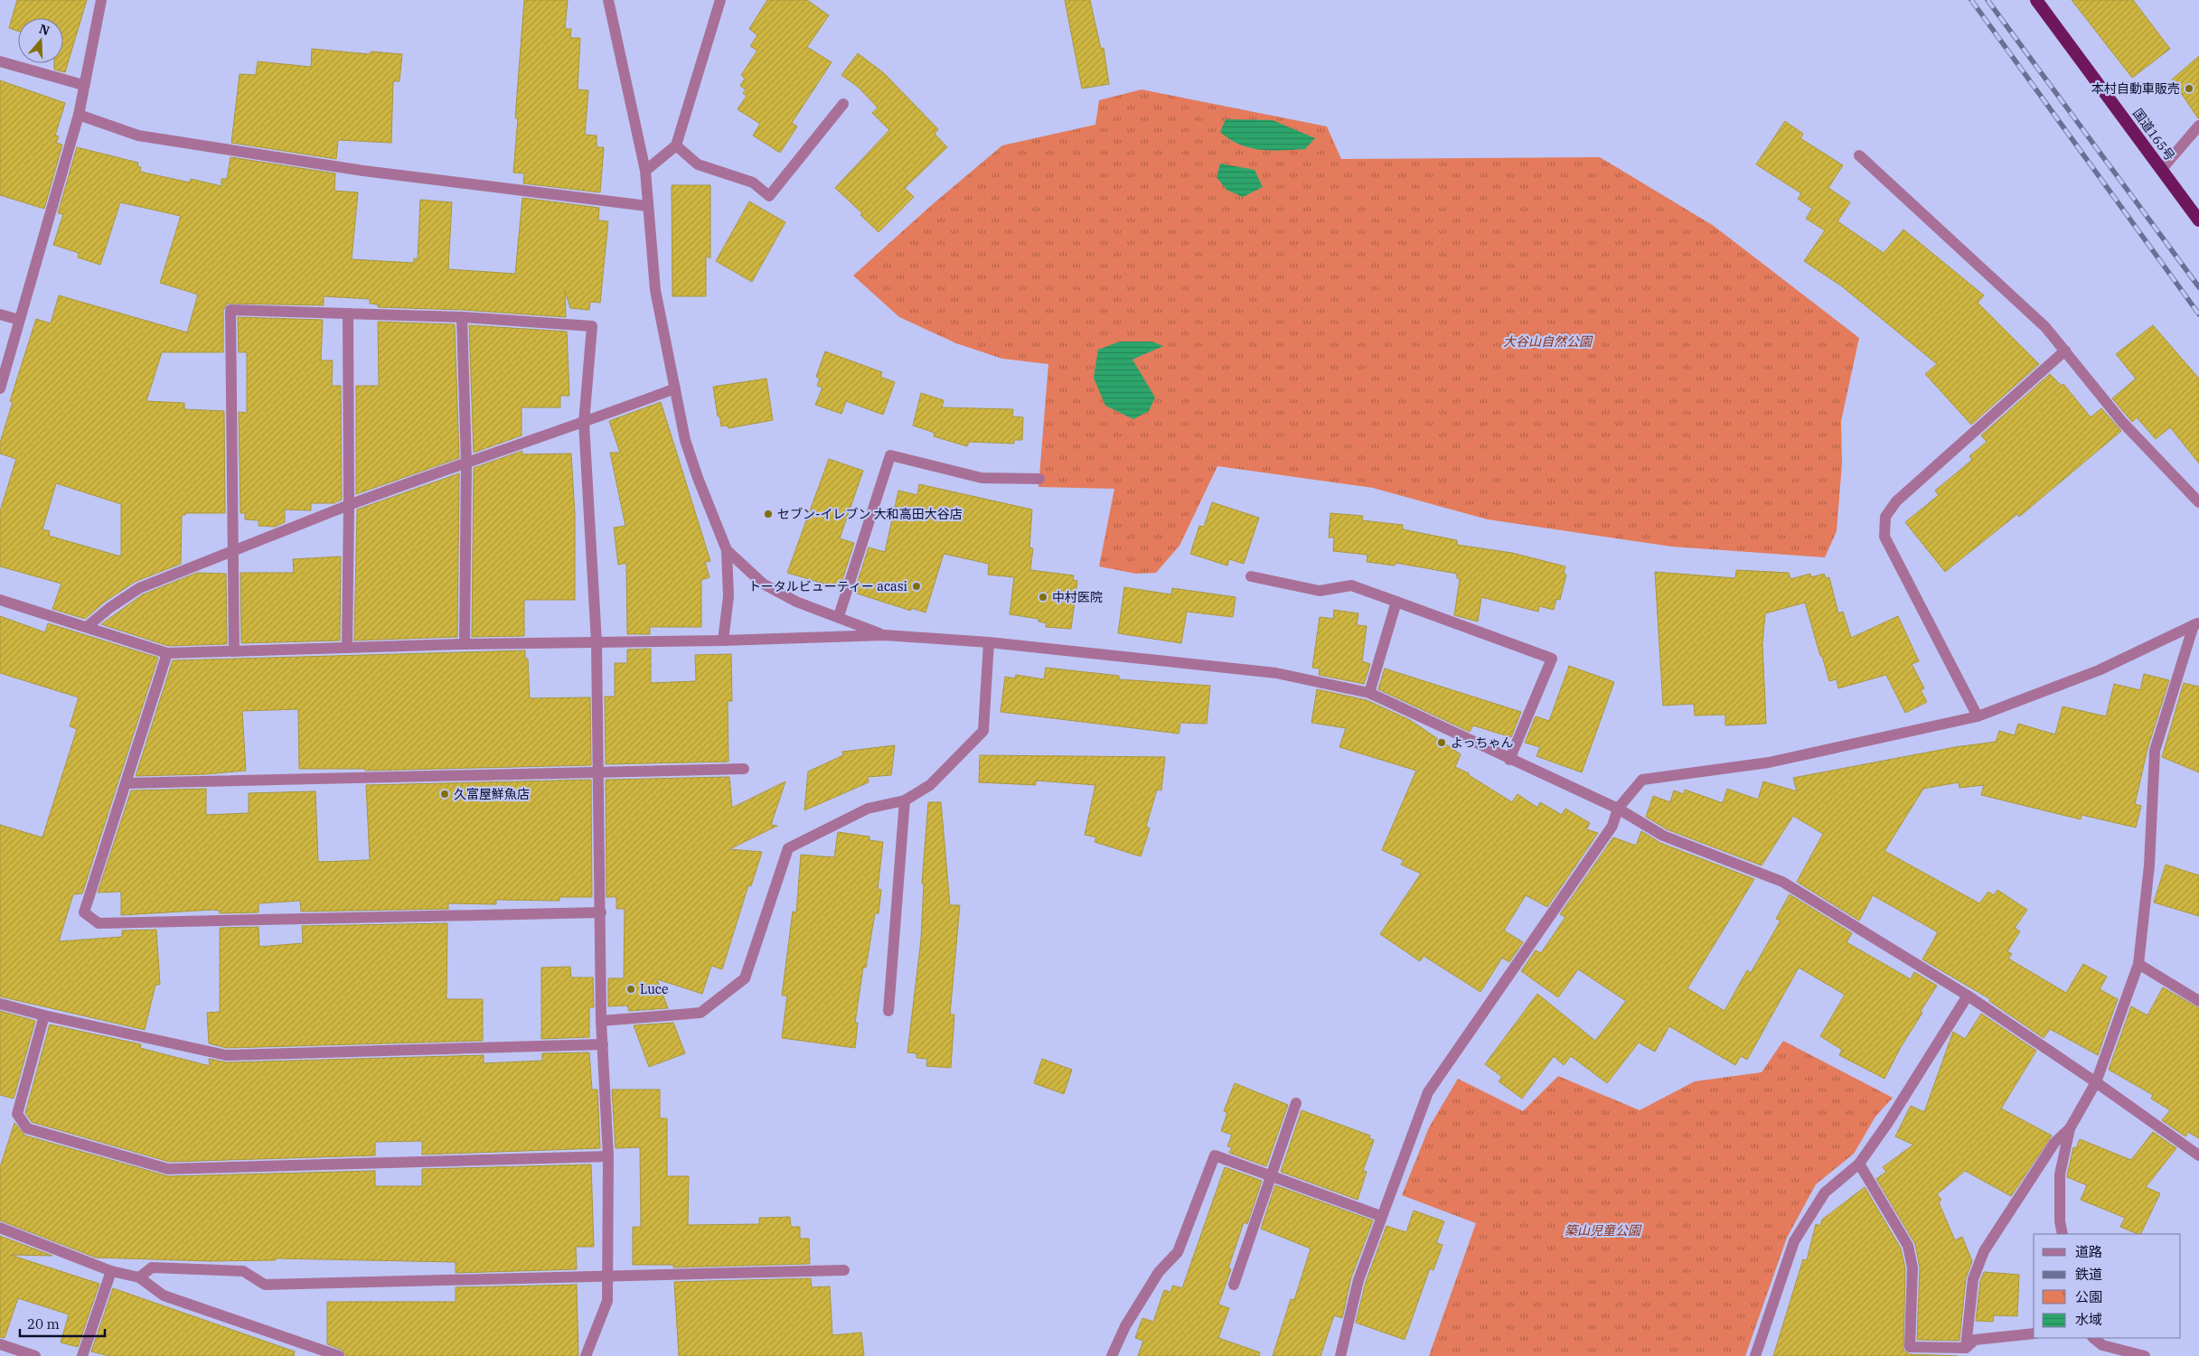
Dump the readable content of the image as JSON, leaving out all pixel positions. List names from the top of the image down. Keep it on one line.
{"streets":{"highway":["国道165号"]},"parks":["大谷山自然公園","築山児童公園"],"places":["本村自動車販売","セブン-イレブン 大和高田大谷店","トータルビューティー acasi","中村医院","よっちゃん","久富屋鮮魚店","Luce"],"legend":["道路","鉄道","公園","水域"],"scale_bar":"20 m","north":"top"}
